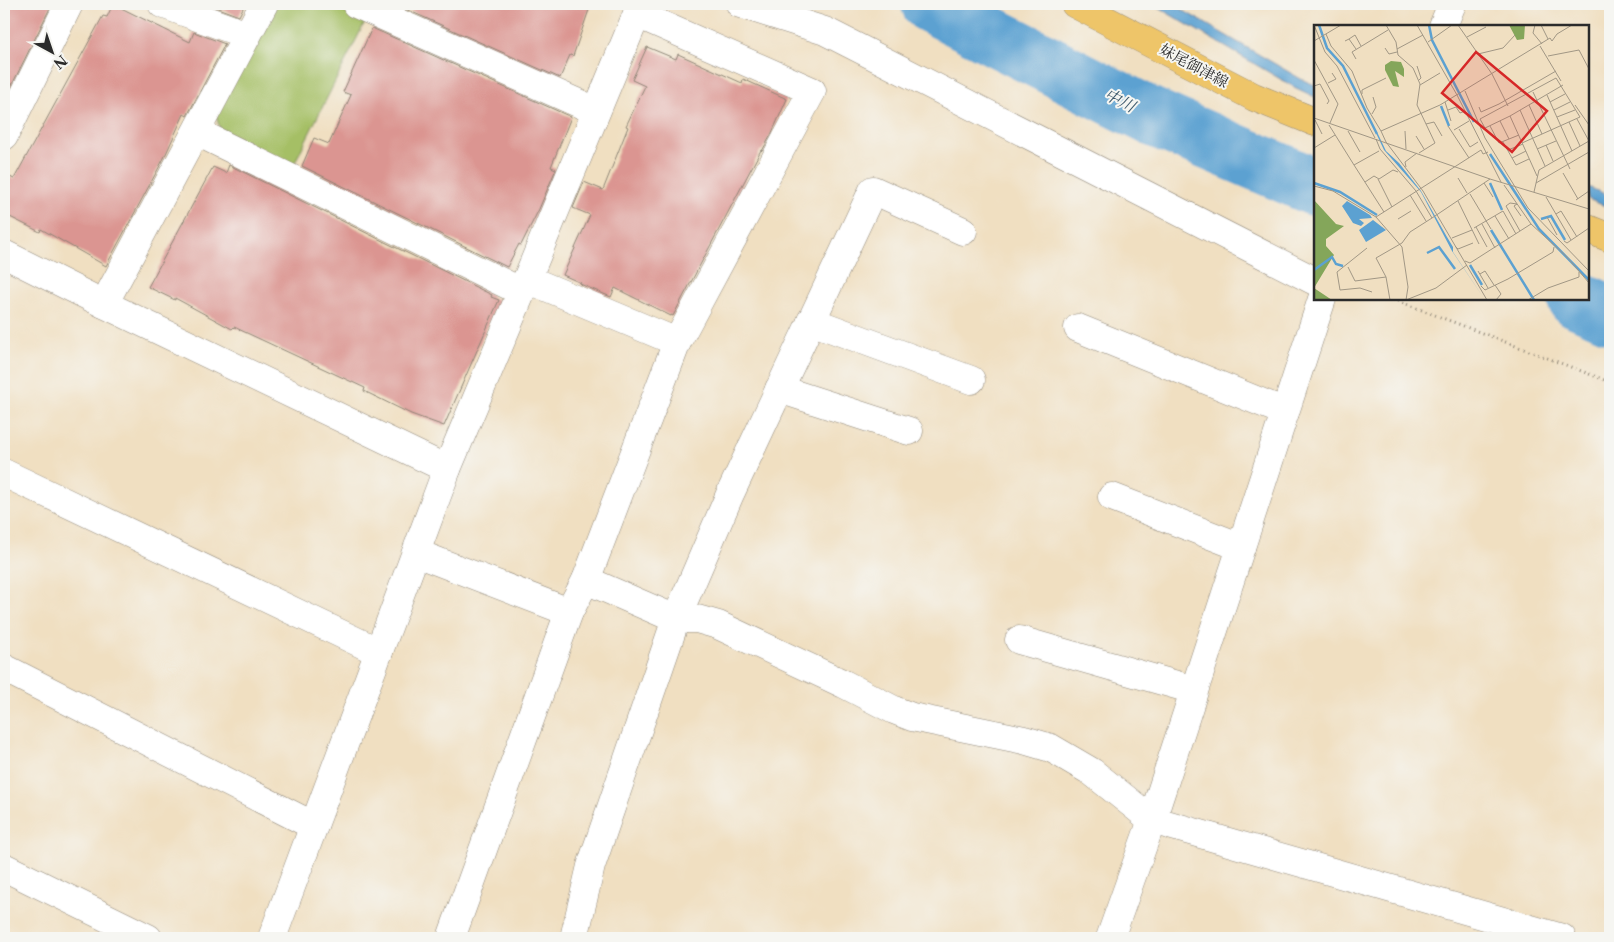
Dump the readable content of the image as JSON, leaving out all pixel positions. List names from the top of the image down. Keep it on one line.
{"streets":{"main road":["妹尾御津線"]},"water":["中川"],"north":"bottom right"}
